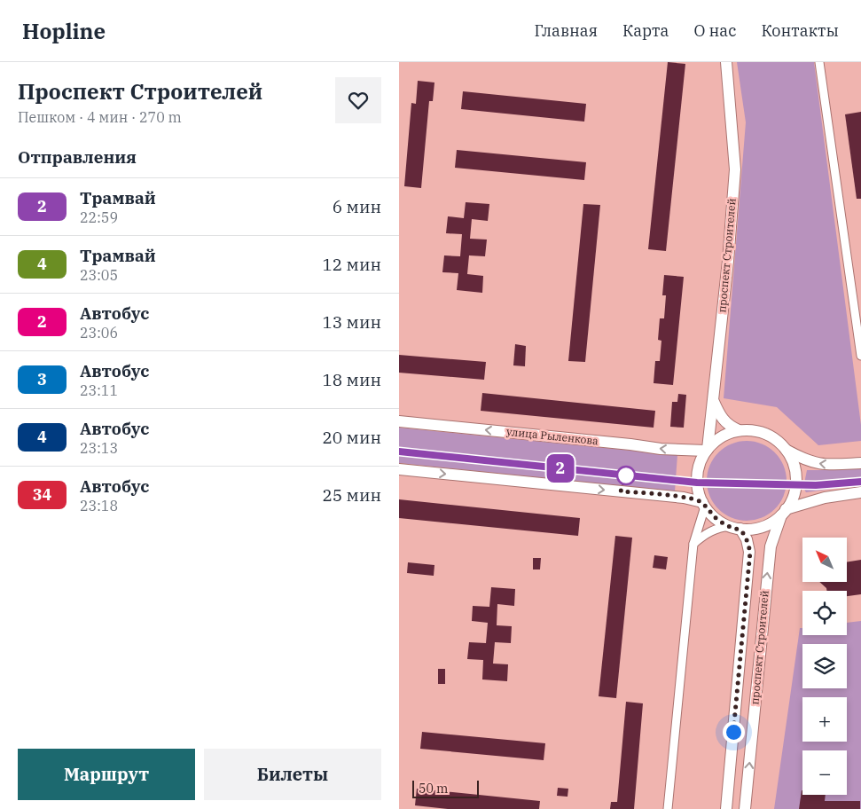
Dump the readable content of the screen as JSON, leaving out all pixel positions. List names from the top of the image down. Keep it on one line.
{"streets":{"main road":["проспект Строителей","улица Рыленкова"]},"crossings":[["проспект Строителей","улица Рыленкова"]],"lines":["tram line 2"],"scale_bar":"50 m","north":"top left","page":{"header":"Hopline","nav":["Главная","Карта","О нас","Контакты"],"heading":[["Проспект Строителей","Пешком · 4 мин · 270 m"],"Отправления"],"on_map":"2","list":[{"mark":"2","name":"Трамвай","note":"22:59","value":"6 мин"},{"mark":"4","name":"Трамвай","note":"23:05","value":"12 мин"},{"mark":"2","name":"Автобус","note":"23:06","value":"13 мин"},{"mark":"3","name":"Автобус","note":"23:11","value":"18 мин"},{"mark":"4","name":"Автобус","note":"23:13","value":"20 мин"},{"mark":"34","name":"Автобус","note":"23:18","value":"25 мин"}],"map_buttons":["+","−"],"buttons":["Маршрут","Билеты"],"scale":"50 m"}}
